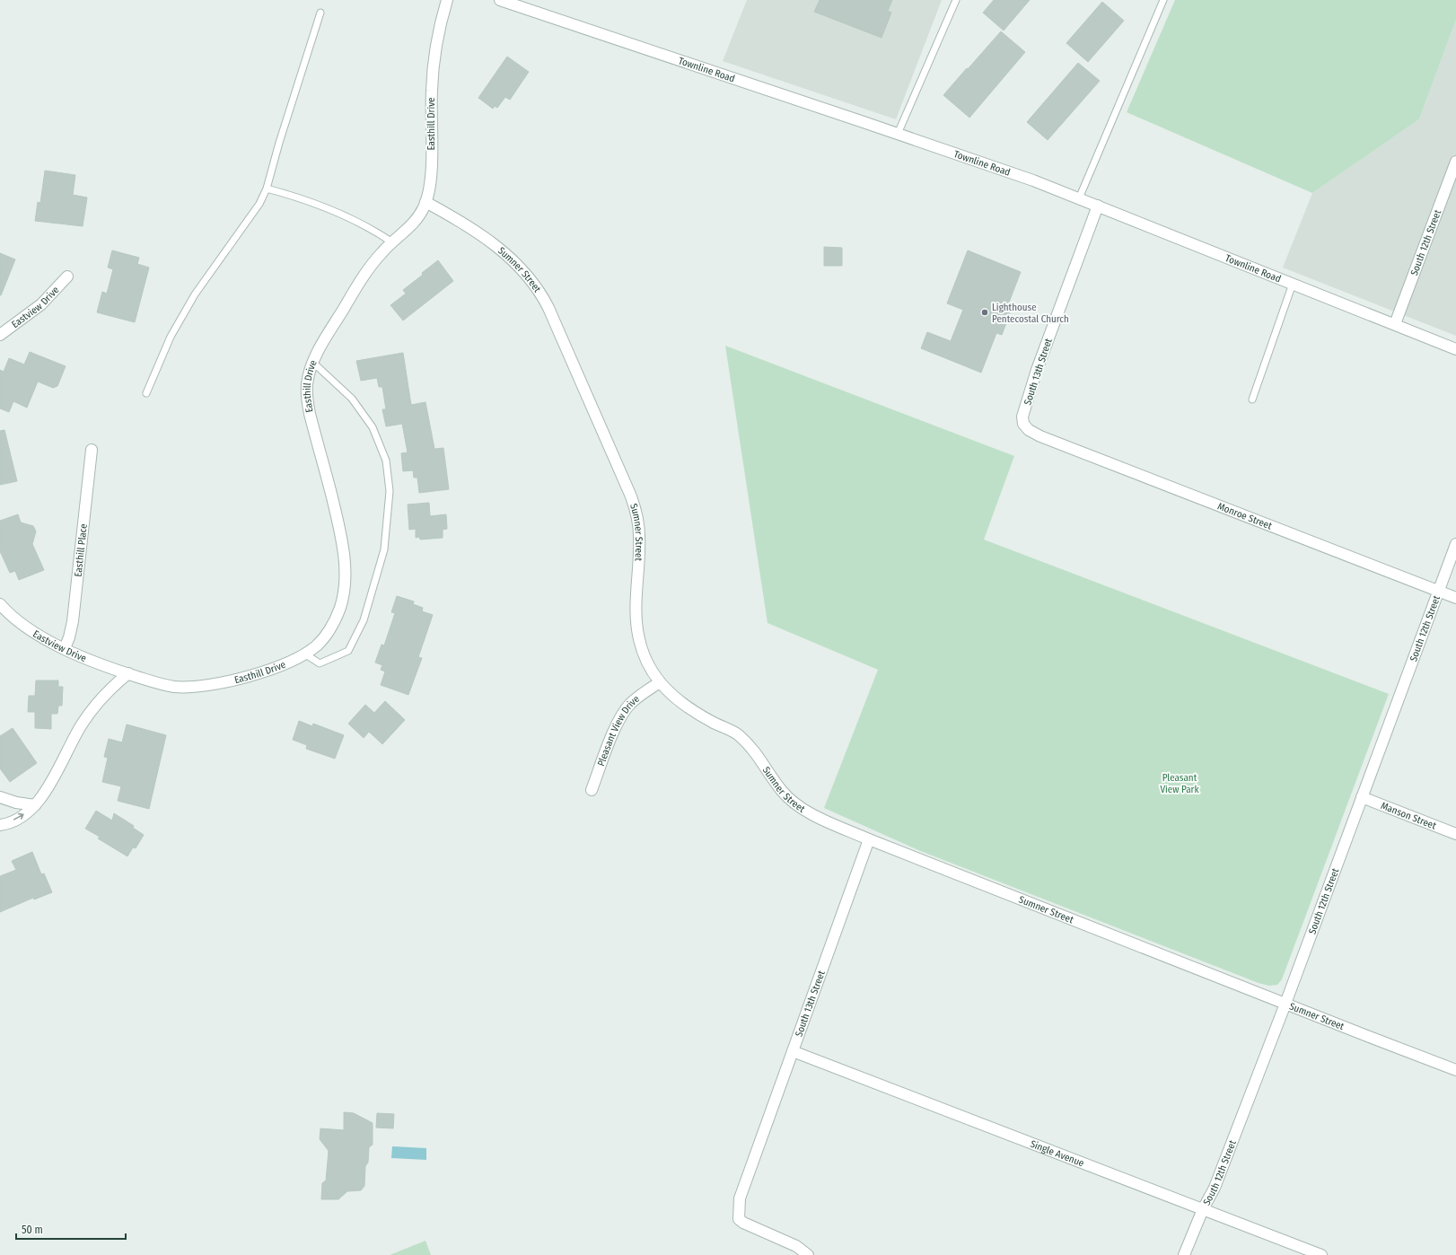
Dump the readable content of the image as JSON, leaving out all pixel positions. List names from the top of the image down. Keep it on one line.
{"streets":{"street":["Townline Road","Easthill Drive","South 12th Street","Sumner Street","Eastview Drive","South 13th Street","Monroe Street","Easthill Place","Pleasant View Drive","Manson Street","Single Avenue"]},"crossings":[["Townline Road","South 12th Street"],["Townline Road","South 13th Street"],["Easthill Drive","Sumner Street"],["Easthill Drive","Eastview Drive"],["South 12th Street","Sumner Street"],["South 12th Street","Monroe Street"],["South 12th Street","Manson Street"],["South 12th Street","Single Avenue"],["Sumner Street","South 13th Street"],["Sumner Street","Pleasant View Drive"],["Eastview Drive","Easthill Place"],["South 13th Street","Monroe Street"],["South 13th Street","Single Avenue"]],"parks":["Pleasant View Park"],"places":["Lighthouse Pentecostal Church"],"scale_bar":"50 m"}
